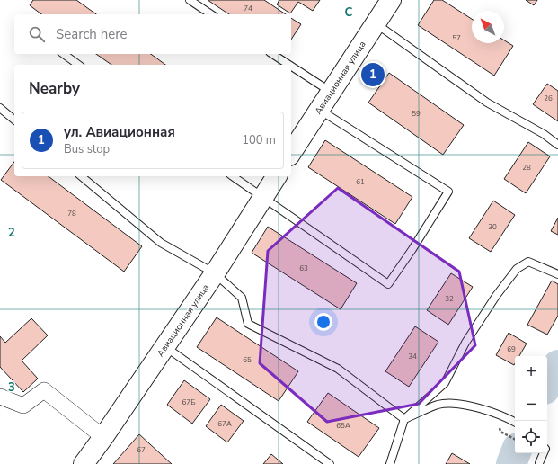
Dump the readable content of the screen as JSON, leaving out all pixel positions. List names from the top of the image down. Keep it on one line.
{"streets":{"street":["Авиационная улица"]},"house_numbers":["74","57","26","59","28","61","78","30","63","32","69","34","65","67Б","67А","65А","67"],"north":"top left","page":{"search":"Search here","pins":"1","heading":"Nearby","list":[{"mark":"1","name":"ул. Авиационная","note":"Bus stop","value":"100 m"}],"map_buttons":["+","−"]},"grid":{"columns":["C"],"rows":["2","3"]}}
